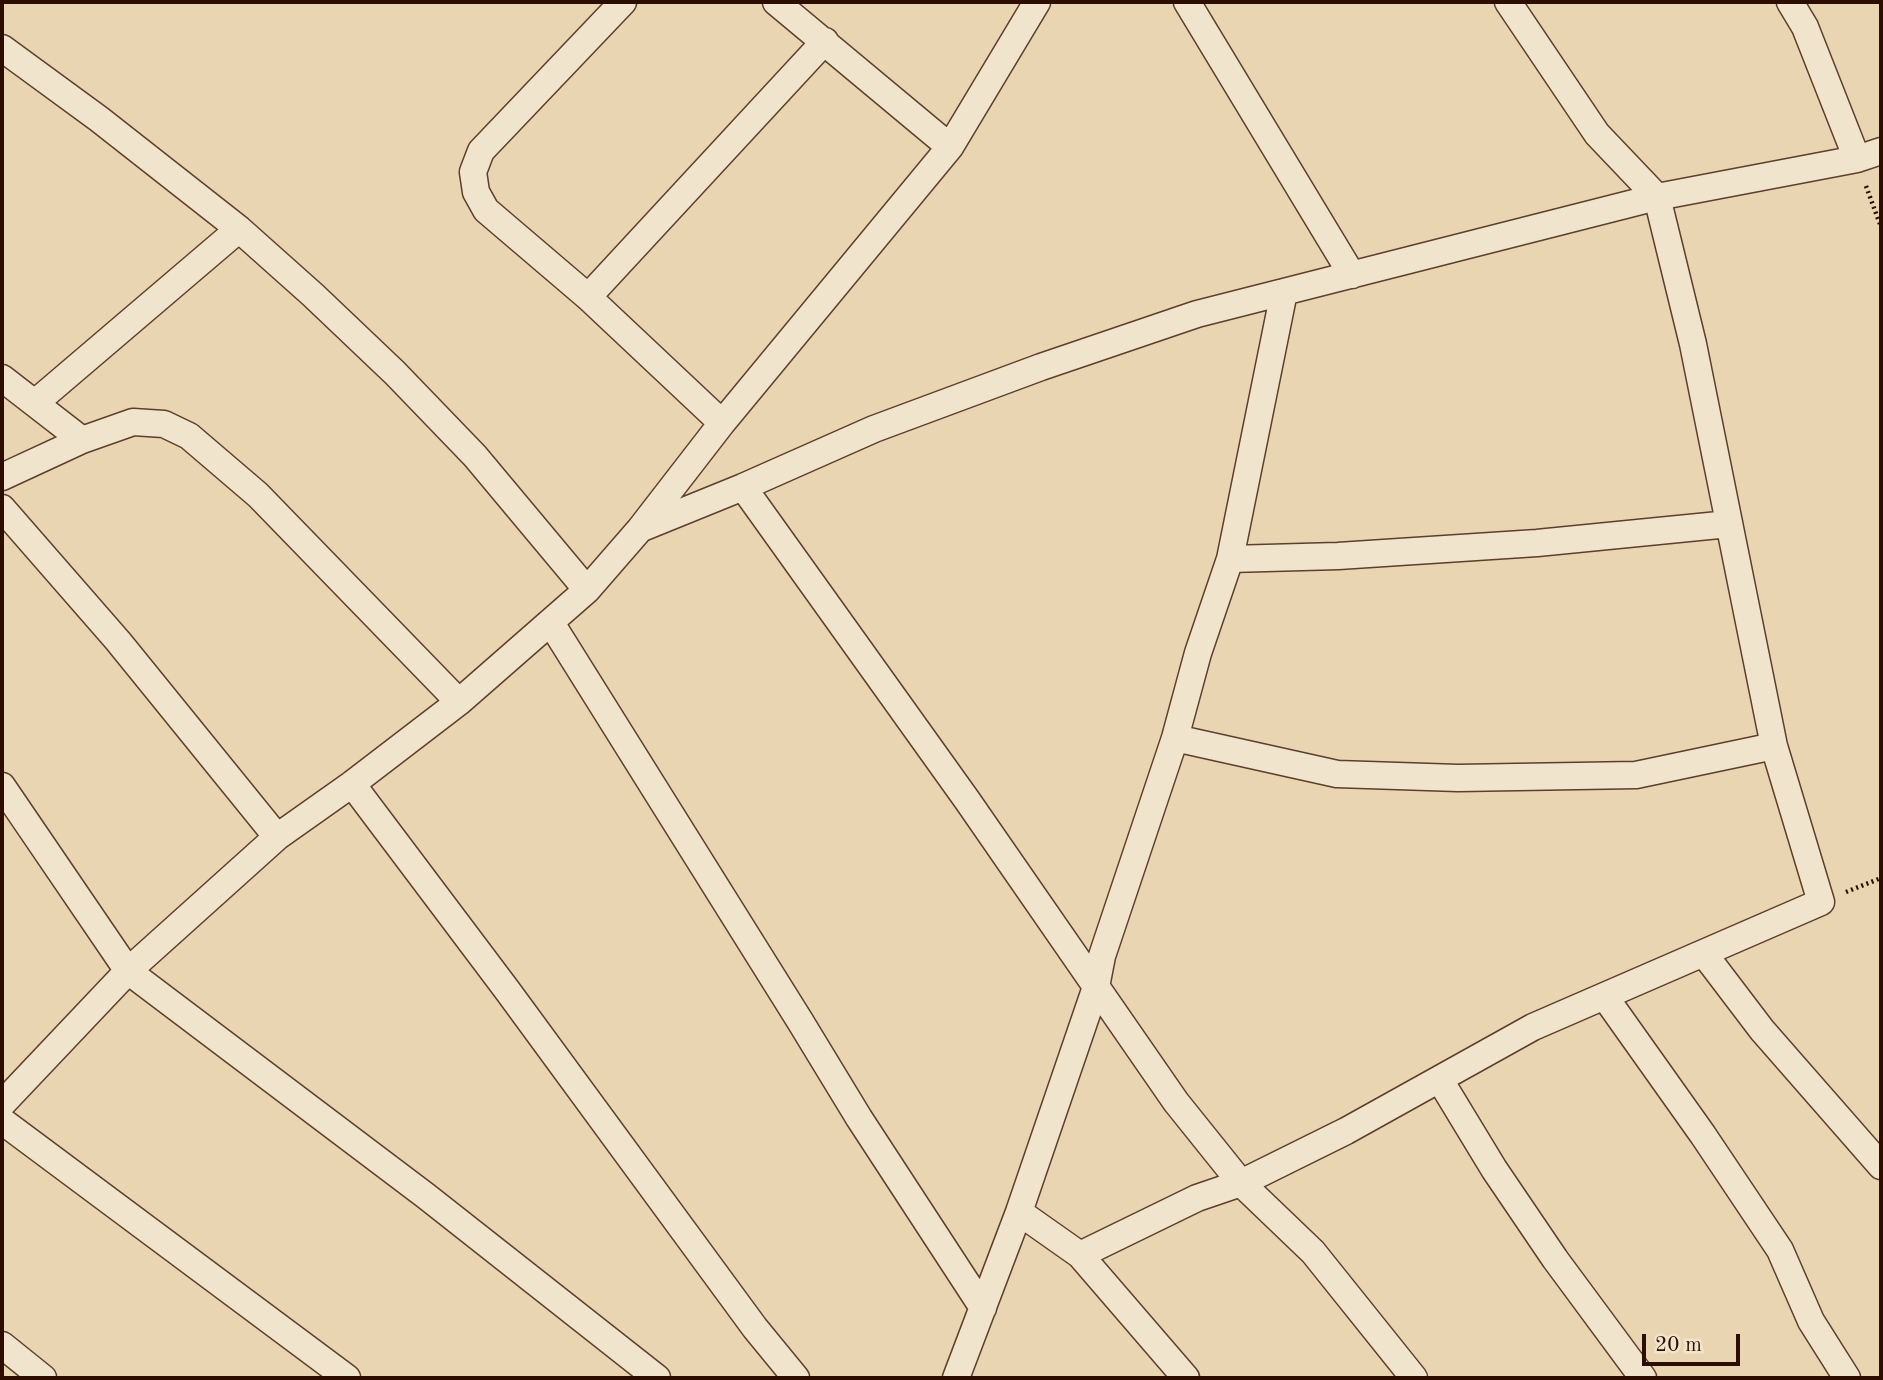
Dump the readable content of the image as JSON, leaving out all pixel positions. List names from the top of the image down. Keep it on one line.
{"scale_bar":"20 m"}
